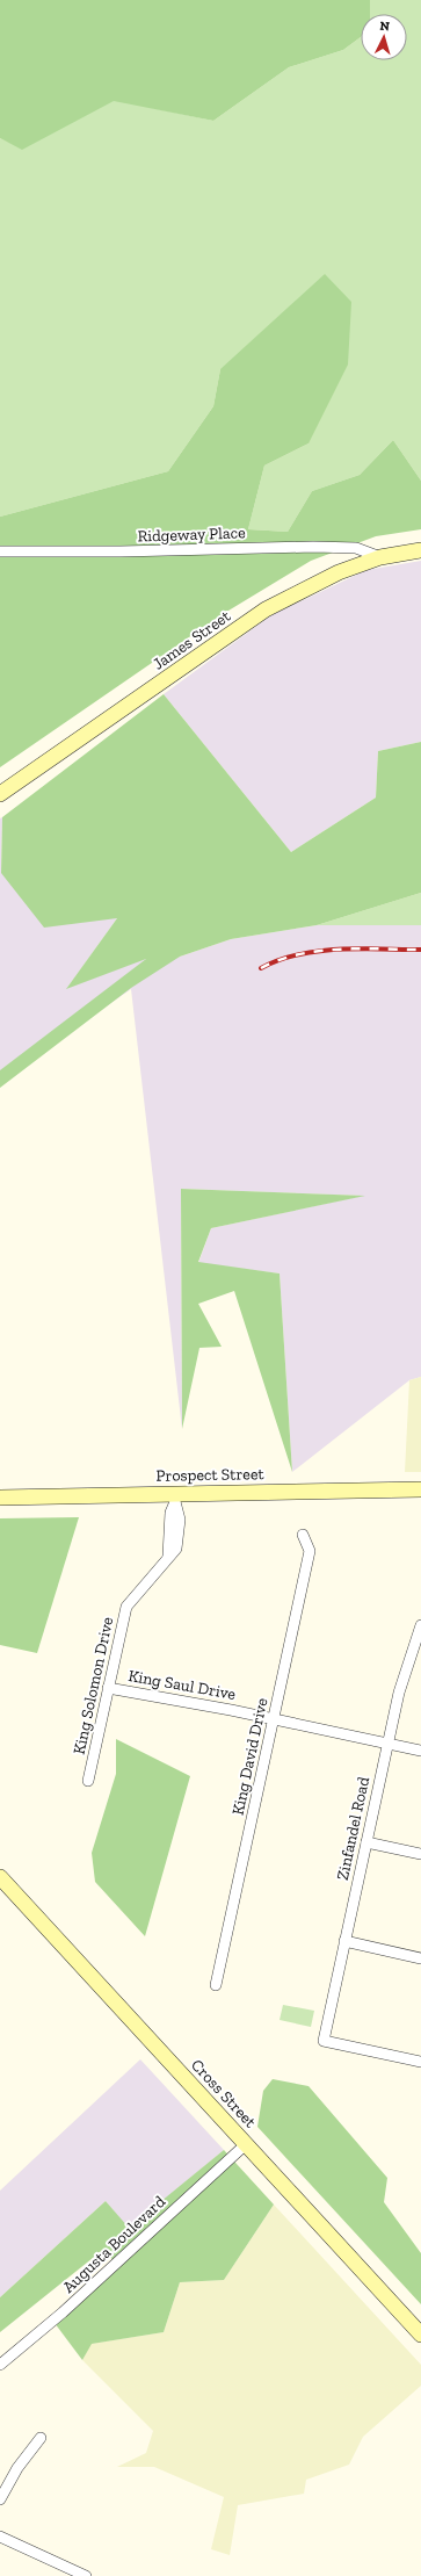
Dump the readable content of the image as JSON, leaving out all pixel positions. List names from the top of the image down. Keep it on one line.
{"streets":{"street":["Ridgeway Place","James Street","Prospect Street","King Saul Drive","King Solomon Drive","King David Drive","Zinfandel Road","Cross Street","Augusta Boulevard"]},"crossings":[["Ridgeway Place","James Street"],["Prospect Street","King Solomon Drive"],["King Saul Drive","King Solomon Drive"],["King Saul Drive","King David Drive"],["King Saul Drive","Zinfandel Road"],["Cross Street","Augusta Boulevard"]],"north":"top"}
